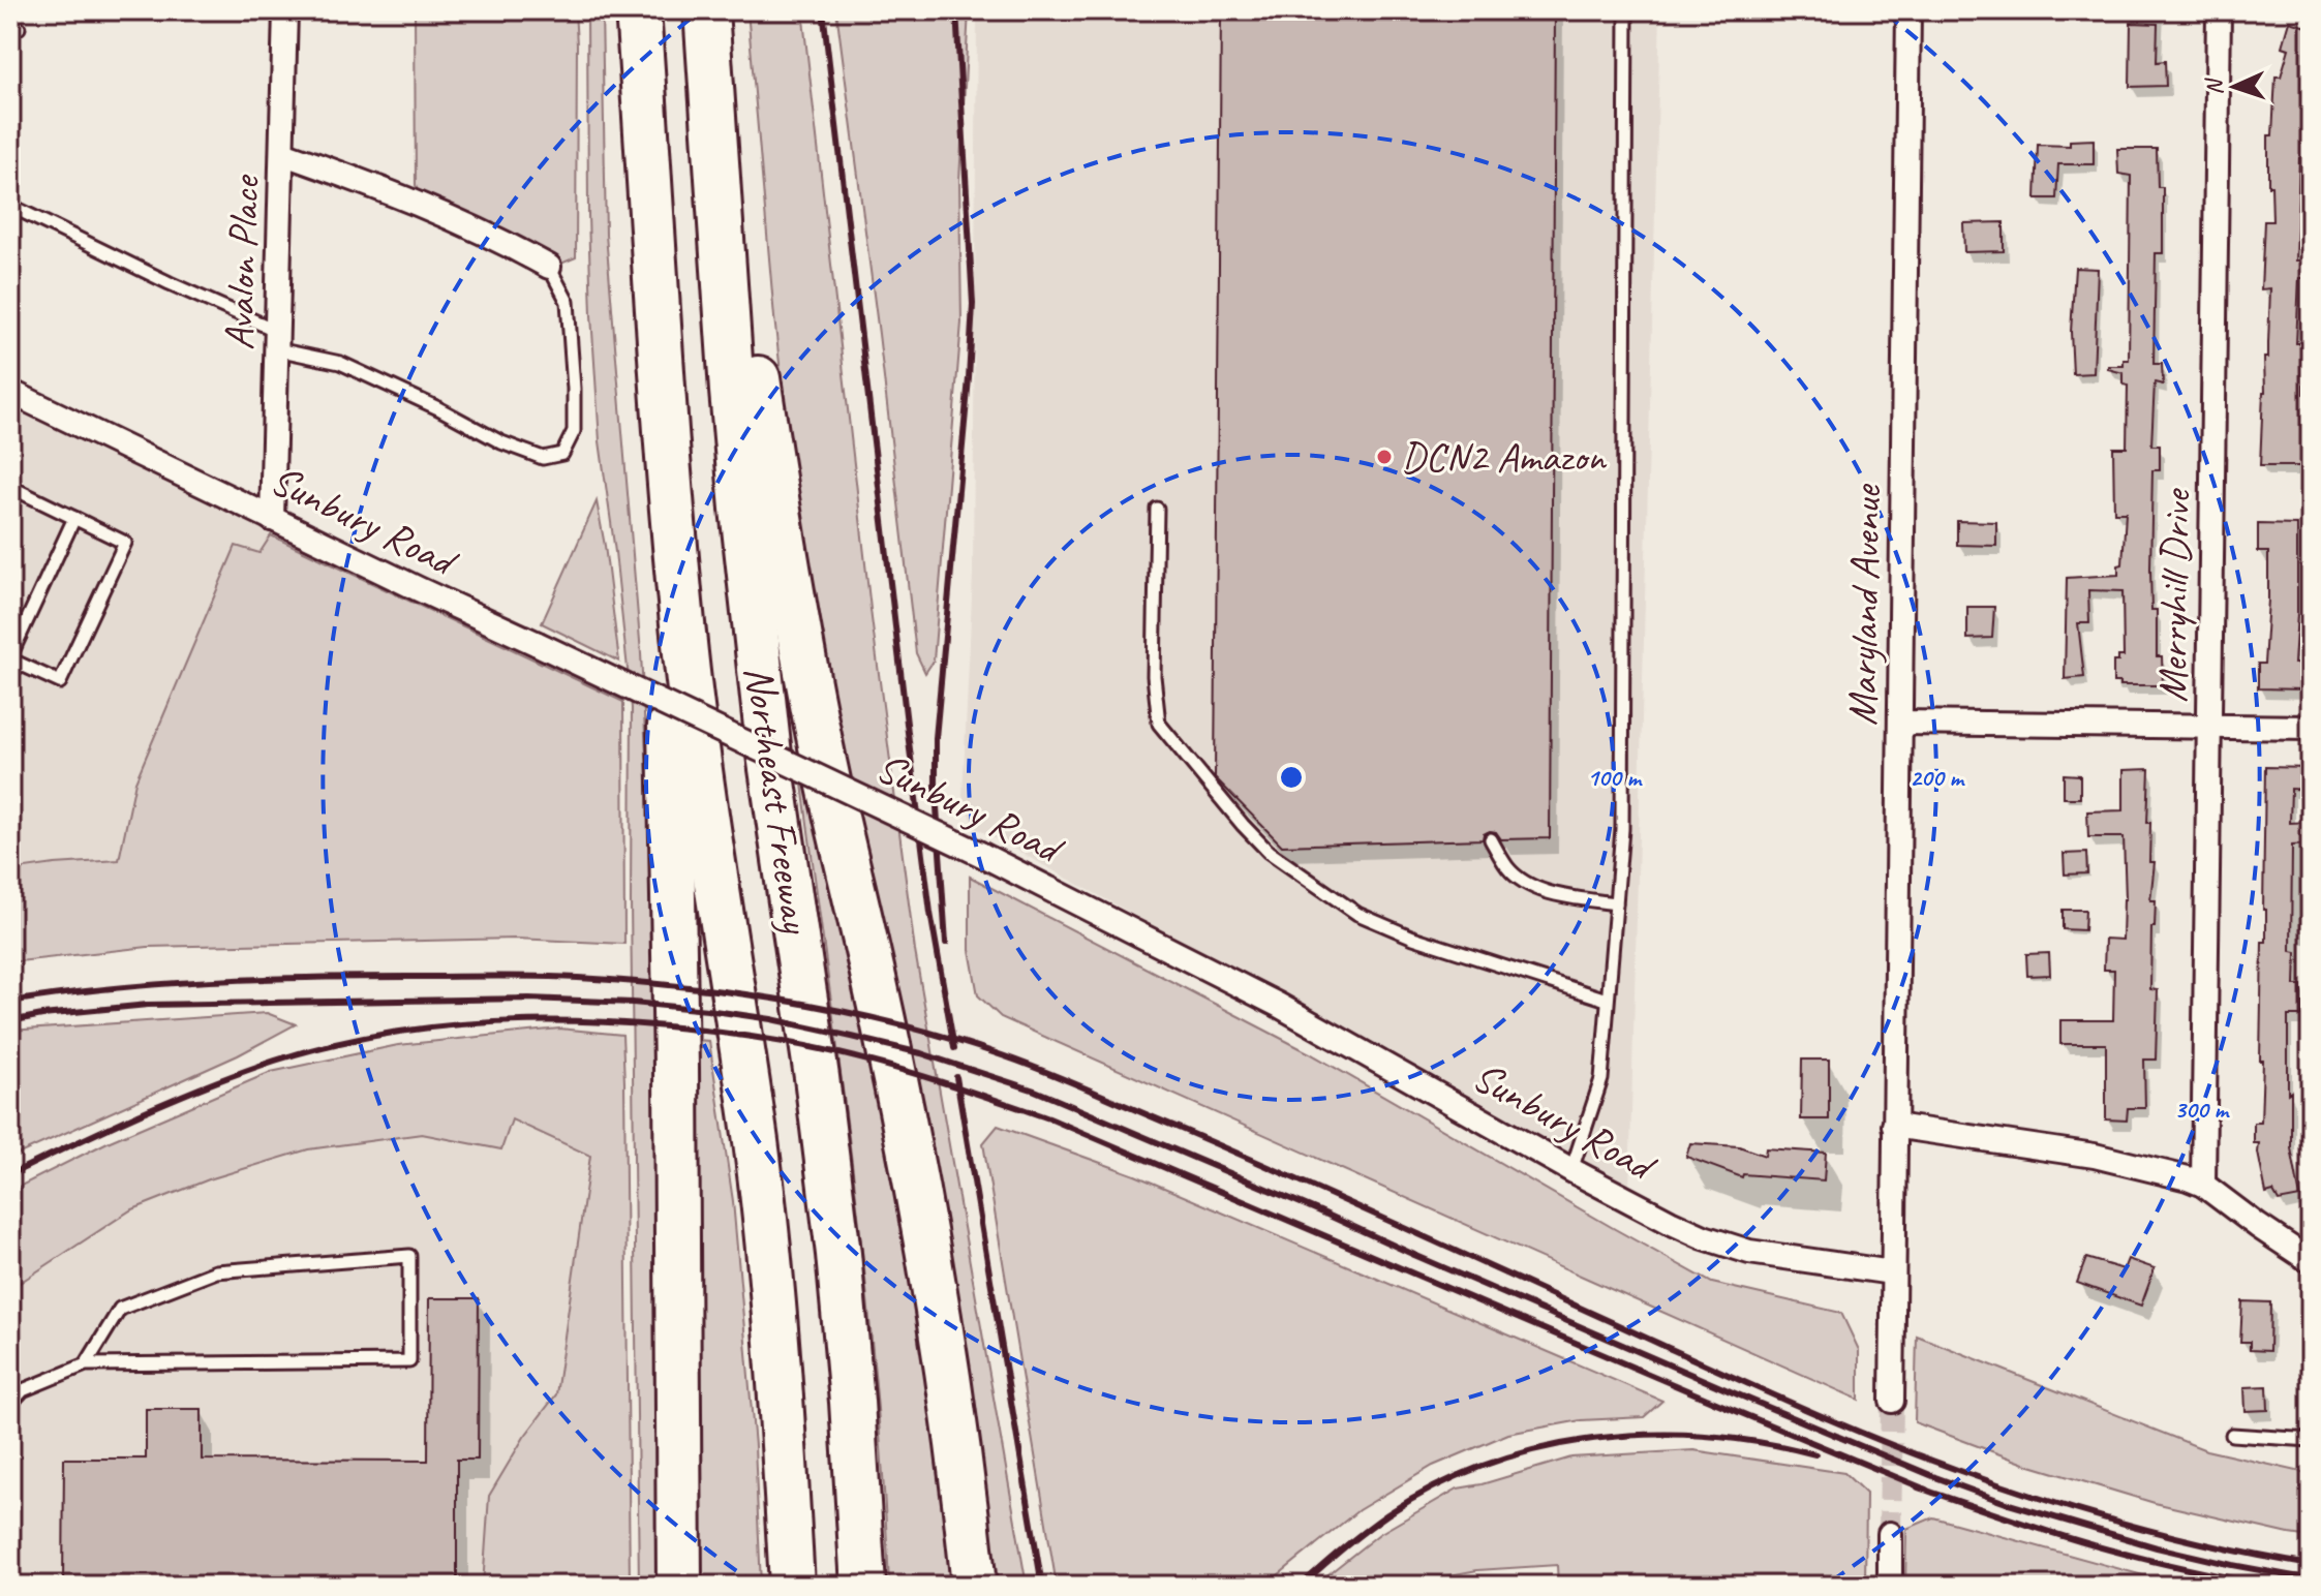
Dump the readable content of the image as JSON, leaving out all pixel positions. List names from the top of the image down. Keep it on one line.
{"streets":{"highway":["Northeast Freeway"],"street":["Avalon Place","Sunbury Road","Merryhill Drive","Maryland Avenue"]},"crossings":[["Avalon Place","Sunbury Road"],["Sunbury Road","Maryland Avenue"]],"places":["DCN2 Amazon"],"north":"left","rings":["100 m","200 m","300 m"]}
